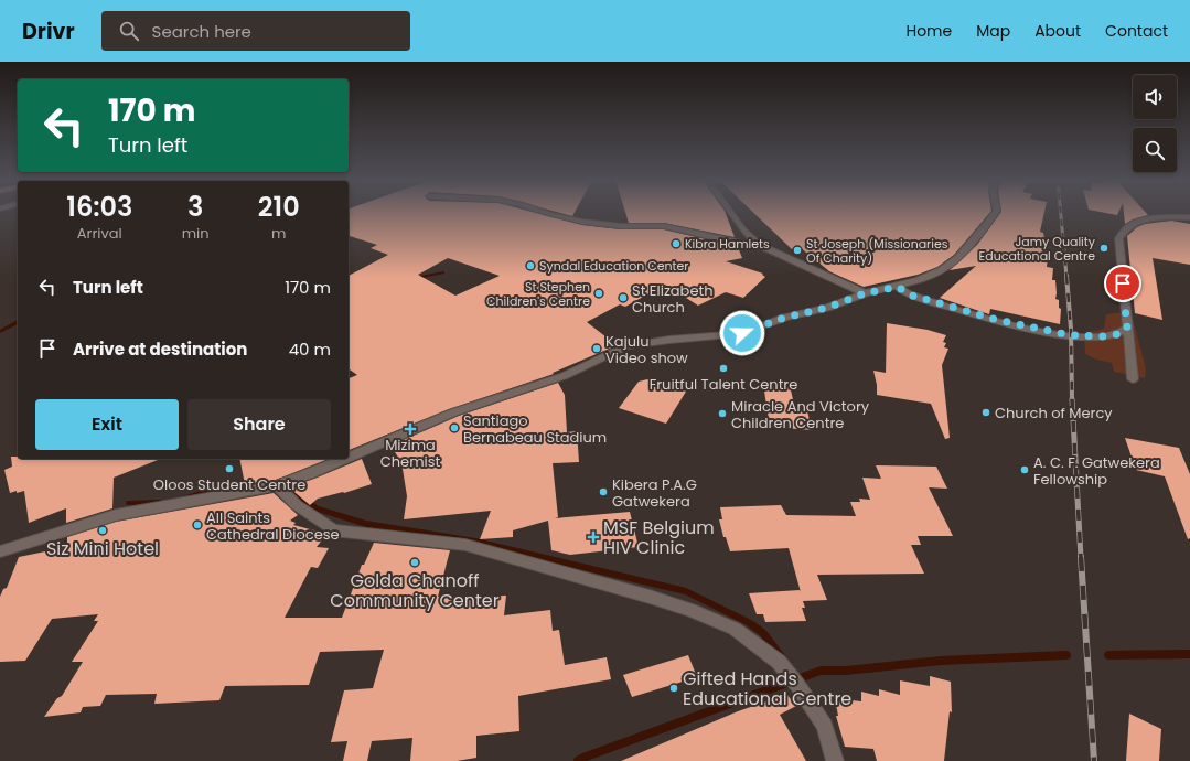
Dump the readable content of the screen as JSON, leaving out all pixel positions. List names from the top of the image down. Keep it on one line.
{"places":{"other":["Kibra Hamlets","Jamy Quality Educational Centre","St Joseph (Missionaries Of Charity)","Syndal Education Center","St Stephen Children's Centre","St Elizabeth Church","Kajulu Video show","Fruitful Talent Centre","Church of Mercy","Miracle And Victory Children Centre","Santiago Bernabeau Stadium","Oloos Student Centre","A. C. F. Gatwekera Fellowship","Kibera P.A.G Gatwekera","All Saints Cathedral Diocese","Siz Mini Hotel","Golda Chanoff Community Center","Gifted Hands Educational Centre"],"health":["Mizima Chemist","MSF Belgium HIV Clinic"]},"page":{"header":"Drivr","search":"Search here","nav":["Home","Map","About","Contact"],"turn":["170 m","Turn left"],"eta":["16:03","Arrival","3","min","210","m"],"list":[{"name":"Turn left","value":"170 m"},{"name":"Arrive at destination","value":"40 m"}],"buttons":["Exit","Share"]}}
